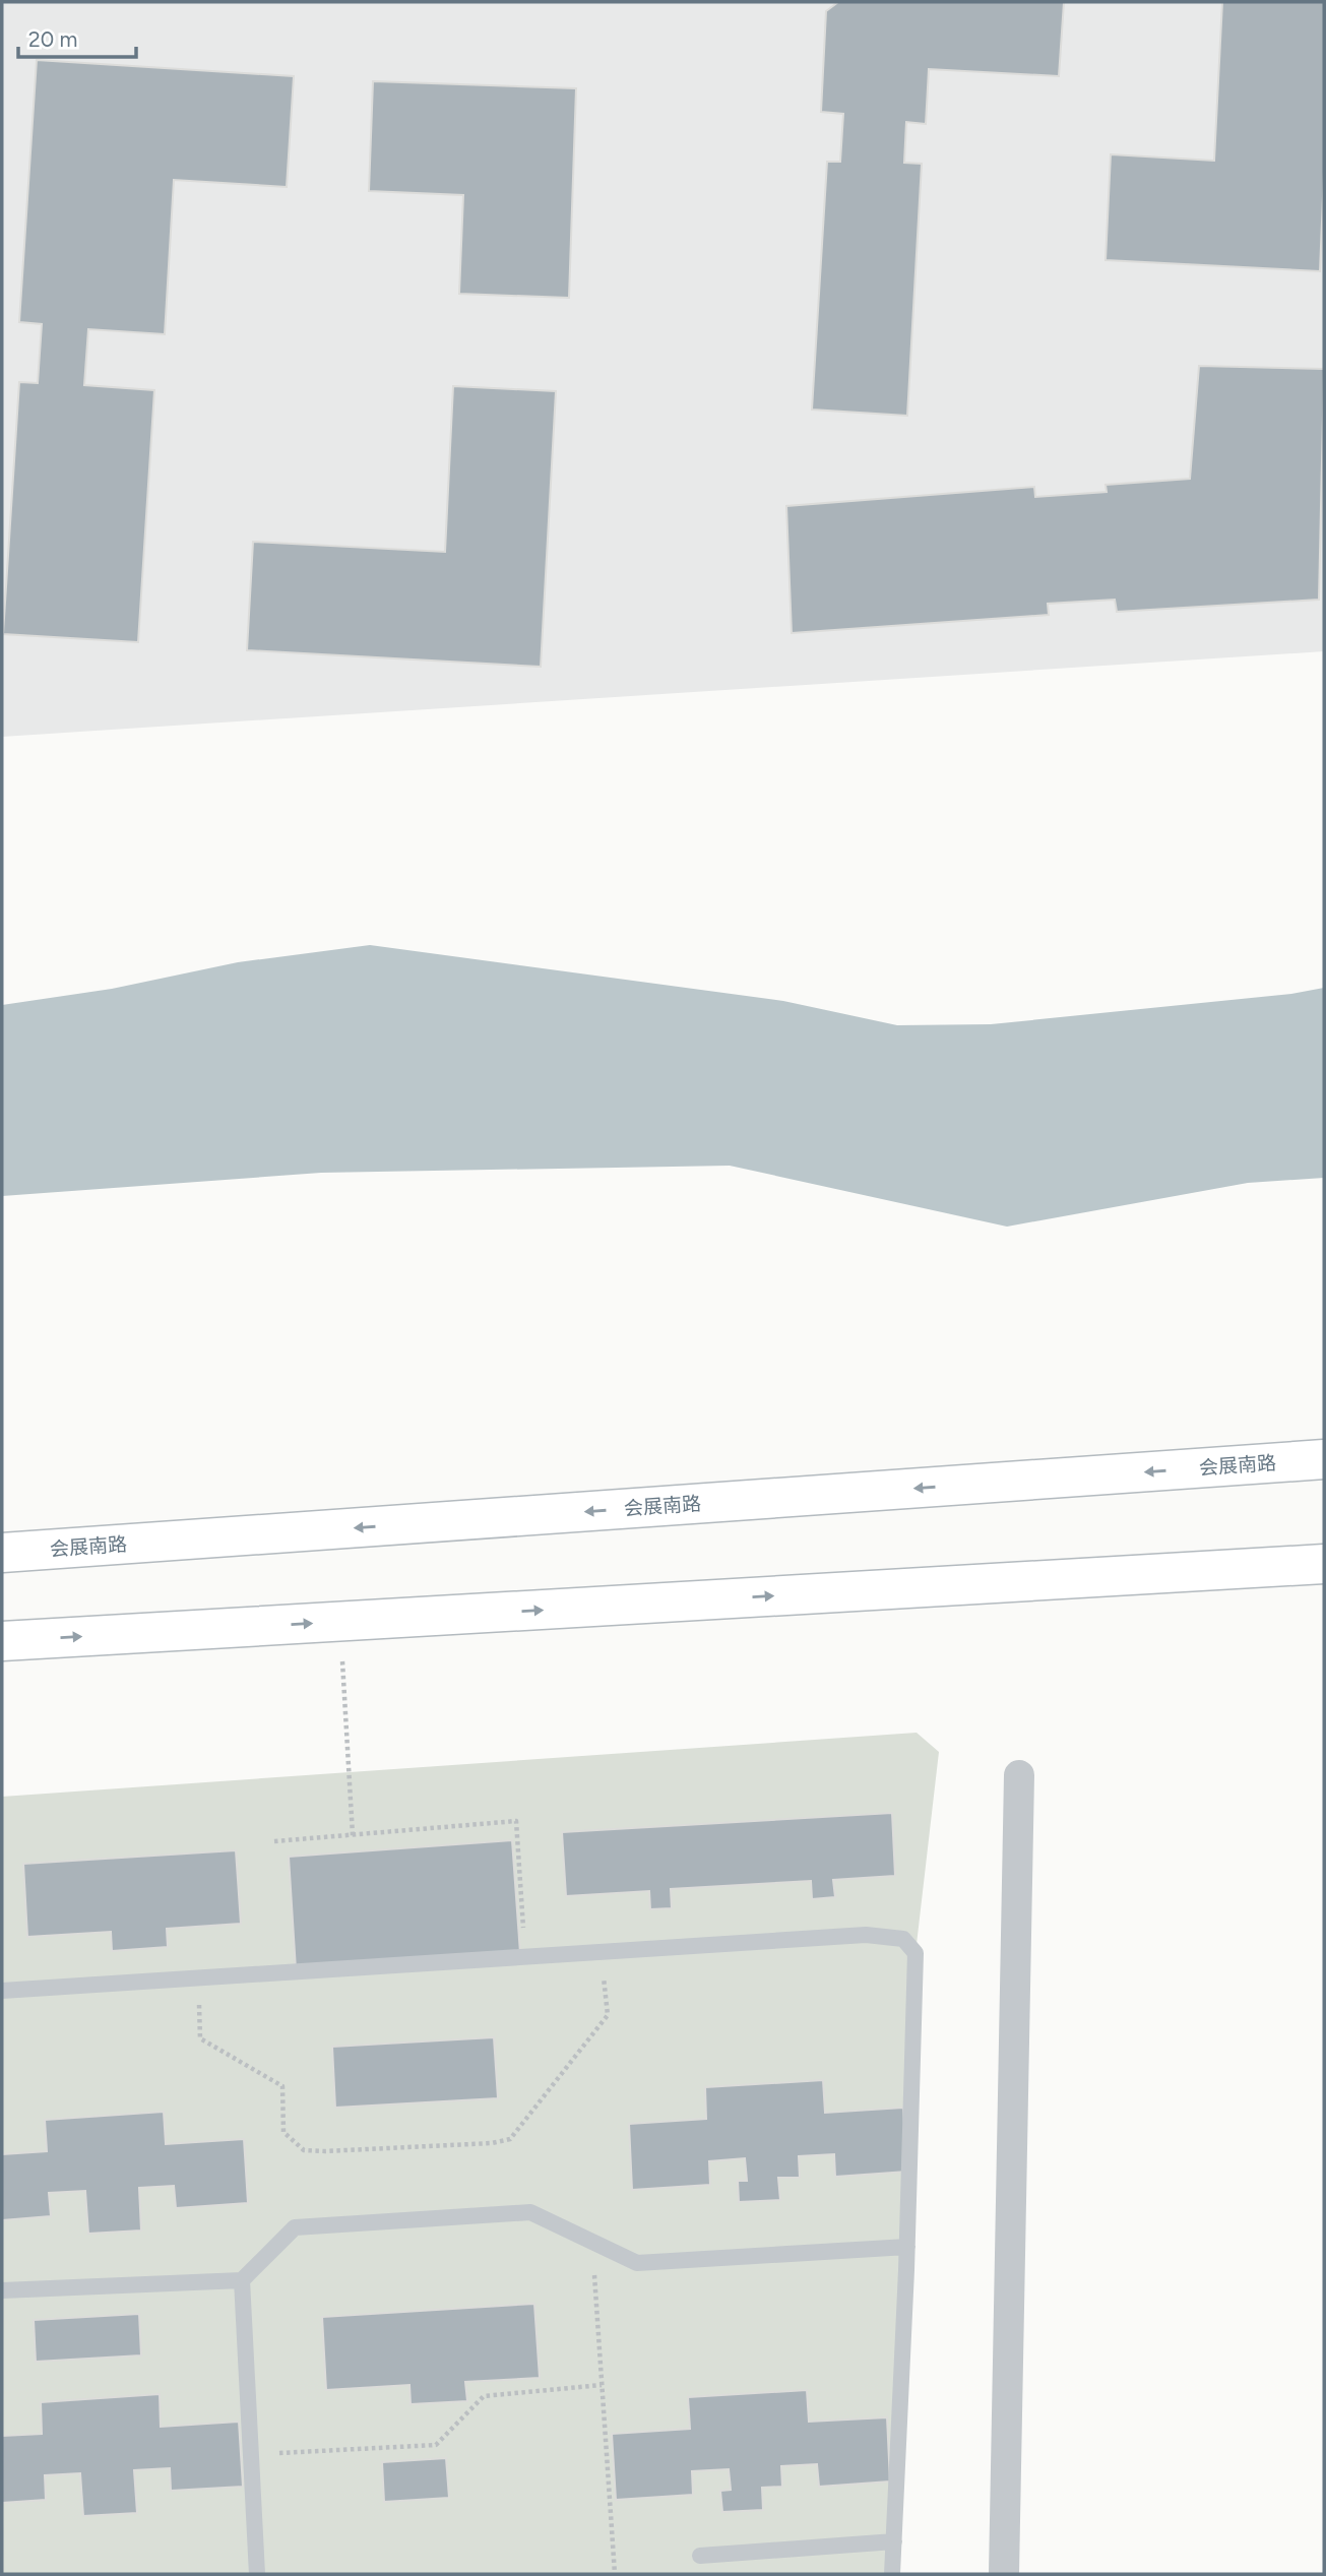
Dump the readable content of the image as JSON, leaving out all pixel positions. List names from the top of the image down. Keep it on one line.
{"streets":{"main road":["会展南路"]},"scale_bar":"20 m"}
